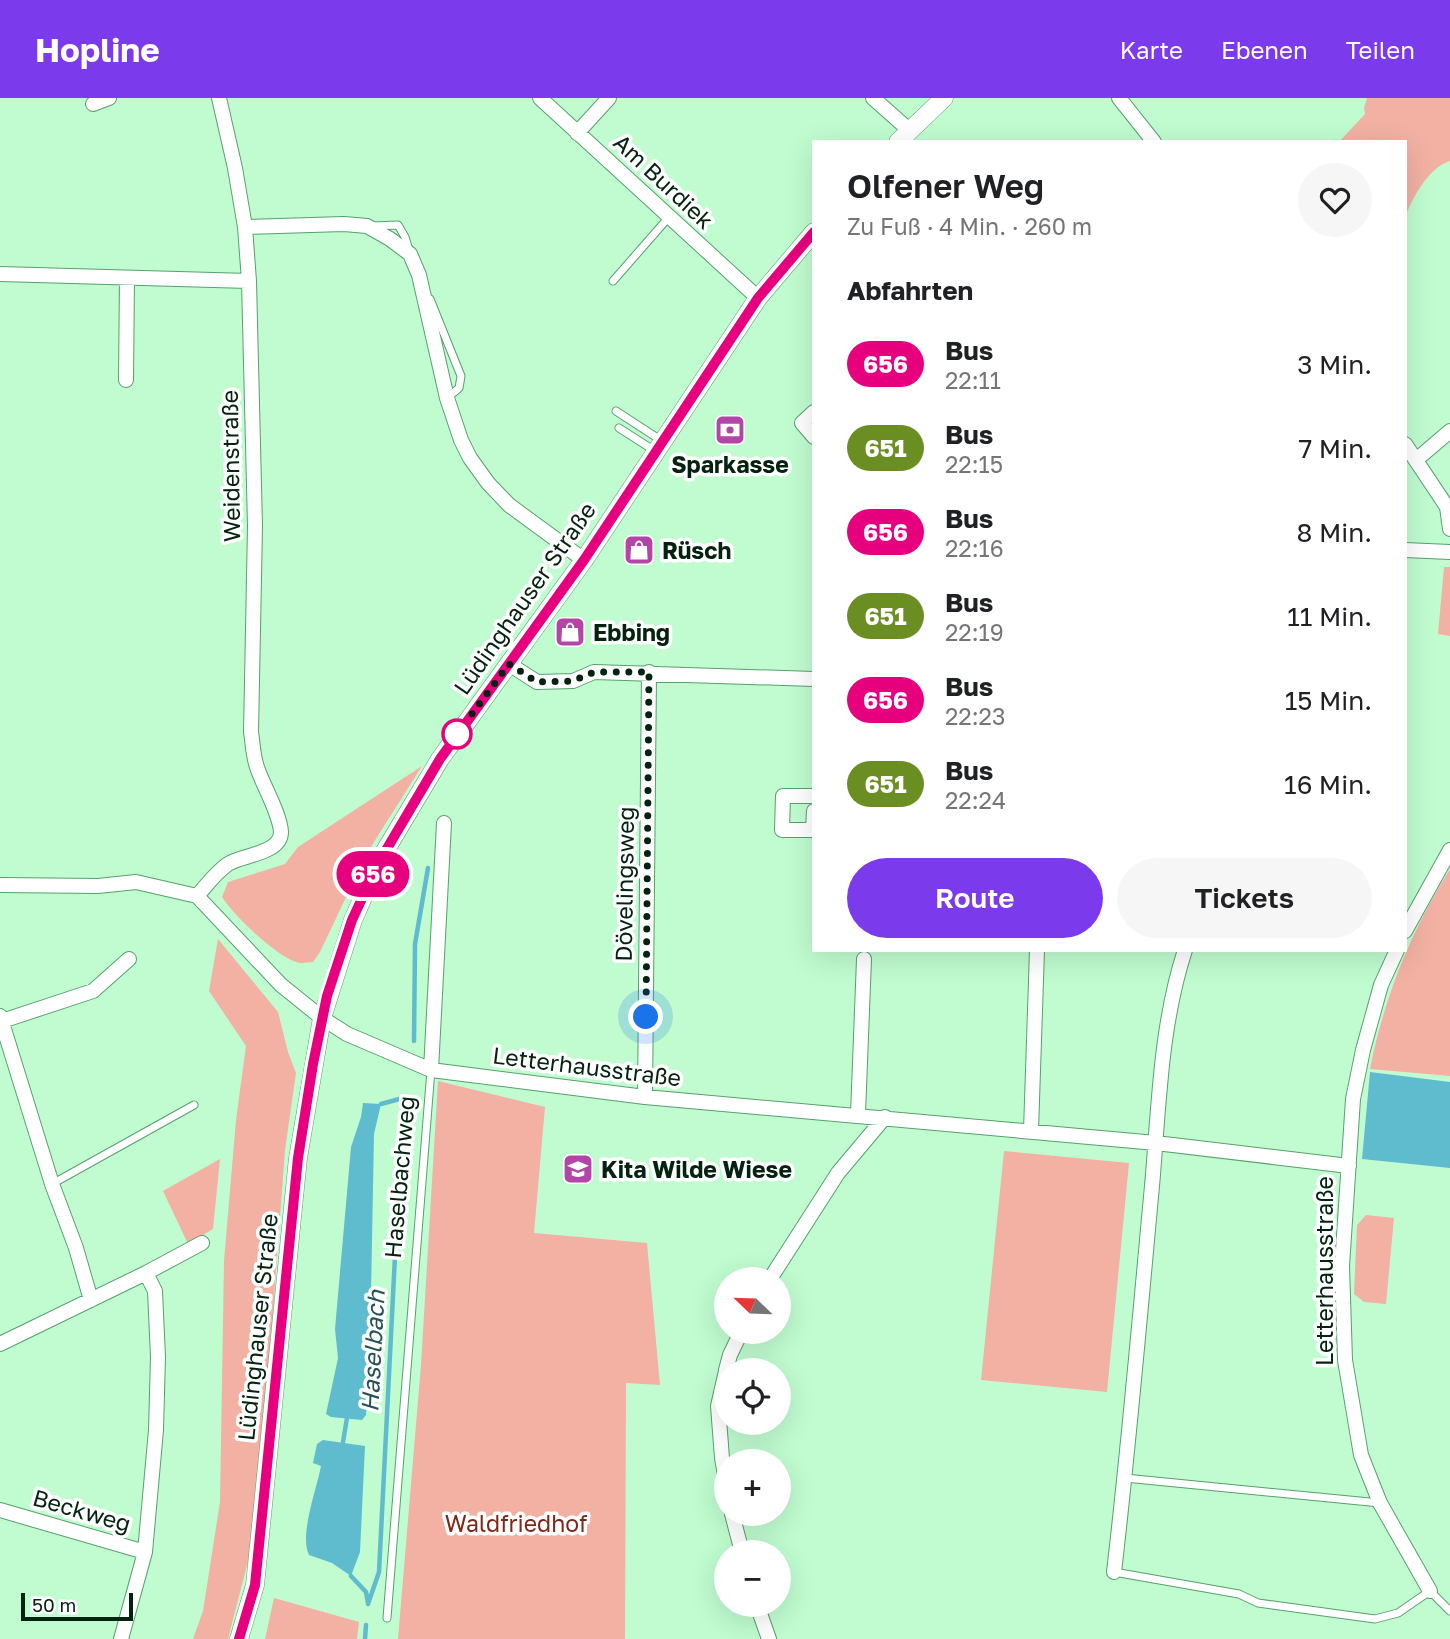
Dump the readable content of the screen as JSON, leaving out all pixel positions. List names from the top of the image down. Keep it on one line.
{"streets":{"street":["Am Burdiek","Weidenstraße","Lüdinghauser Straße","Dövelingsweg","Letterhausstraße","Haselbachweg","Beckweg"]},"crossings":[["Am Burdiek","Lüdinghauser Straße"],["Lüdinghauser Straße","Letterhausstraße"],["Dövelingsweg","Letterhausstraße"],["Letterhausstraße","Haselbachweg"]],"water":["Haselbach"],"parks":["Waldfriedhof"],"places":{"bank":["Sparkasse"],"shop":["Rüsch","Ebbing"],"school or university":["Kita Wilde Wiese"]},"lines":["bus line 656"],"scale_bar":"50 m","north":"top left","page":{"header":"Hopline","nav":["Karte","Ebenen","Teilen"],"on_map":"656","heading":[["Olfener Weg","Zu Fuß · 4 Min. · 260 m"],"Abfahrten"],"list":[{"mark":"656","name":"Bus","note":"22:11","value":"3 Min."},{"mark":"651","name":"Bus","note":"22:15","value":"7 Min."},{"mark":"656","name":"Bus","note":"22:16","value":"8 Min."},{"mark":"651","name":"Bus","note":"22:19","value":"11 Min."},{"mark":"656","name":"Bus","note":"22:23","value":"15 Min."},{"mark":"651","name":"Bus","note":"22:24","value":"16 Min."}],"buttons":["Route","Tickets"],"map_buttons":["+","−"],"scale":"50 m"}}
